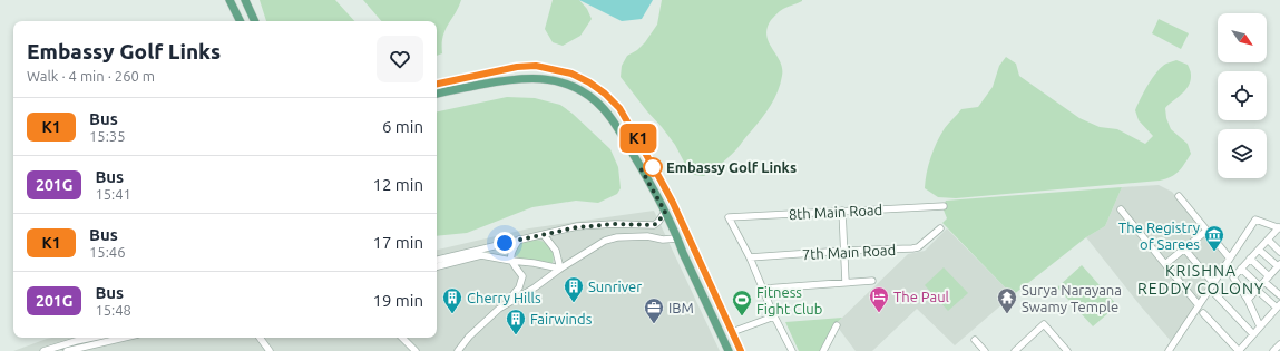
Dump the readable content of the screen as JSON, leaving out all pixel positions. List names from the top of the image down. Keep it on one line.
{"streets":{"street":["8th Main Road","7th Main Road"]},"crossings":[["8th Main Road","7th Main Road"]],"districts":["KRISHNA REDDY COLONY"],"places":{"other":["Embassy Golf Links"],"museum":["The Registry of Sarees"],"building":["Sunriver","Cherry Hills","Fairwinds"],"hotel":["The Paul"],"temple":["Surya Narayana Swamy Temple"],"sports":["Fitness Fight Club"],"office":["IBM"]},"lines":["bus line K1"],"north":"bottom right","page":{"on_map":"K1","heading":["Embassy Golf Links","Walk · 4 min · 260 m"],"list":[{"mark":"K1","name":"Bus","note":"15:35","value":"6 min"},{"mark":"201G","name":"Bus","note":"15:41","value":"12 min"},{"mark":"K1","name":"Bus","note":"15:46","value":"17 min"},{"mark":"201G","name":"Bus","note":"15:48","value":"19 min"}]}}
